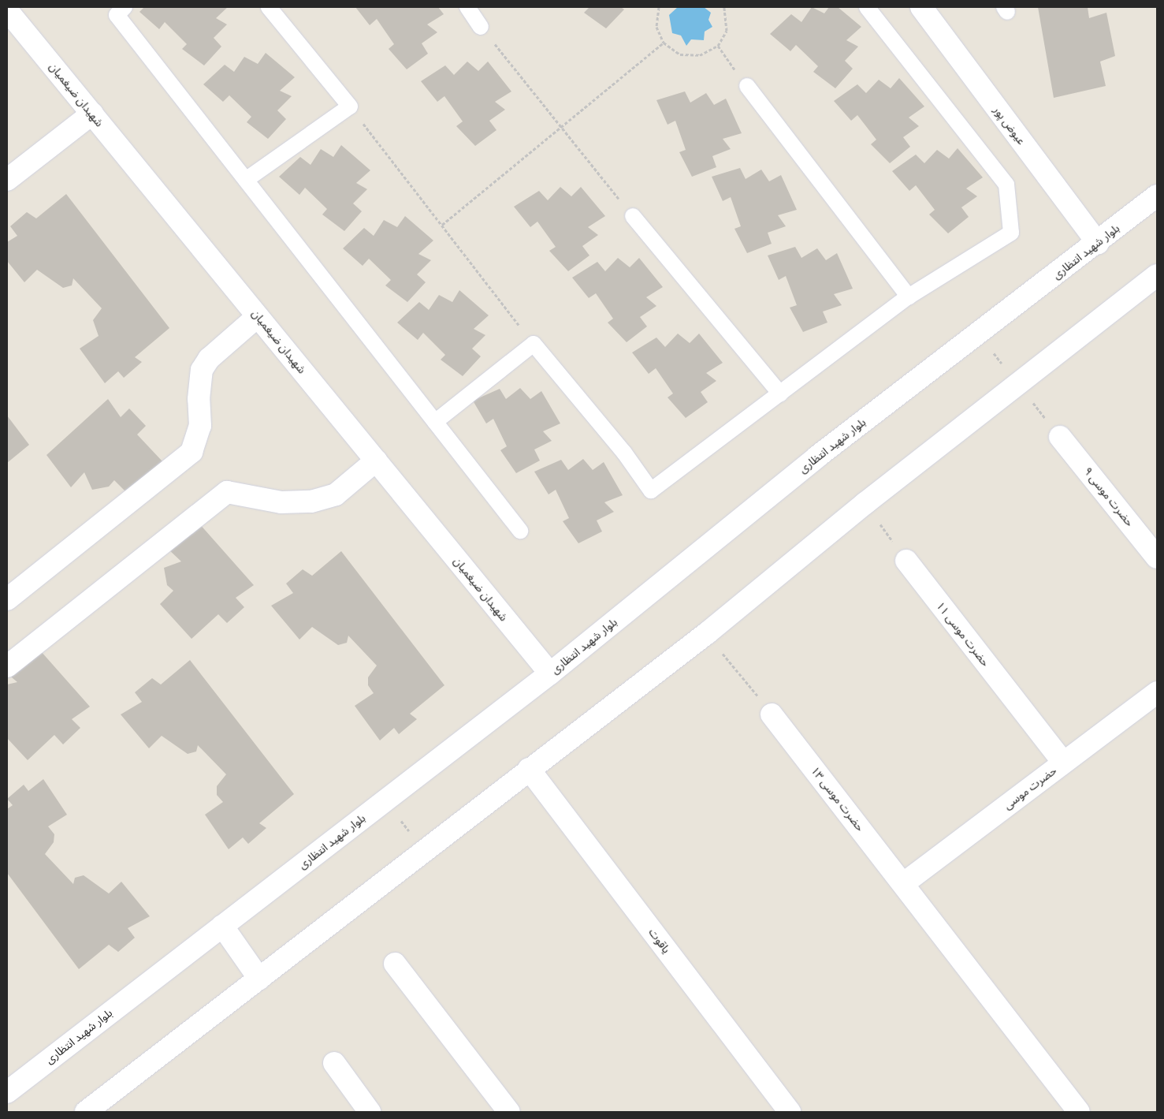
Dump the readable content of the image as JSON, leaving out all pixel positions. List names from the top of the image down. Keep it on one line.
{"streets":{"street":["شهیدان ضیغمیان","عیوض پور","بلوار شهید انتظاری","حضرت موسی ۹","حضرت موسی ۱۱","حضرت موسی","حضرت موسی ۱۳","یاقوت"]},"crossings":[["شهیدان ضیغمیان","بلوار شهید انتظاری"],["عیوض پور","بلوار شهید انتظاری"],["حضرت موسی ۱۱","حضرت موسی"],["حضرت موسی","حضرت موسی ۱۳"]]}
